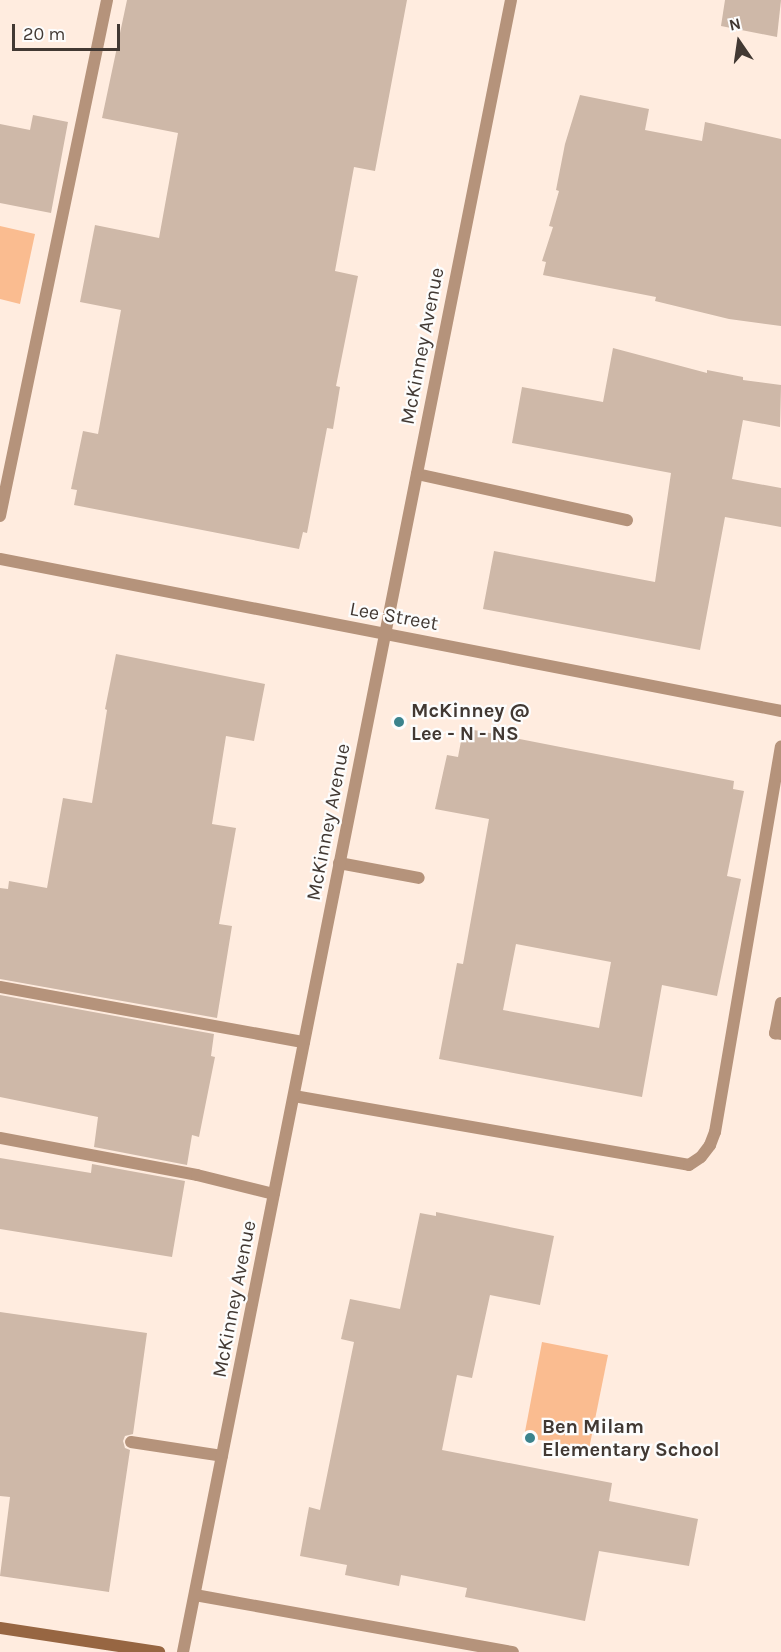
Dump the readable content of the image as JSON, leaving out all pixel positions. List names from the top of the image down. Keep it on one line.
{"streets":{"street":["McKinney Avenue","Lee Street"]},"crossings":[["McKinney Avenue","Lee Street"]],"places":["McKinney @ Lee - N - NS","Ben Milam Elementary School"],"scale_bar":"20 m","north":"top"}
